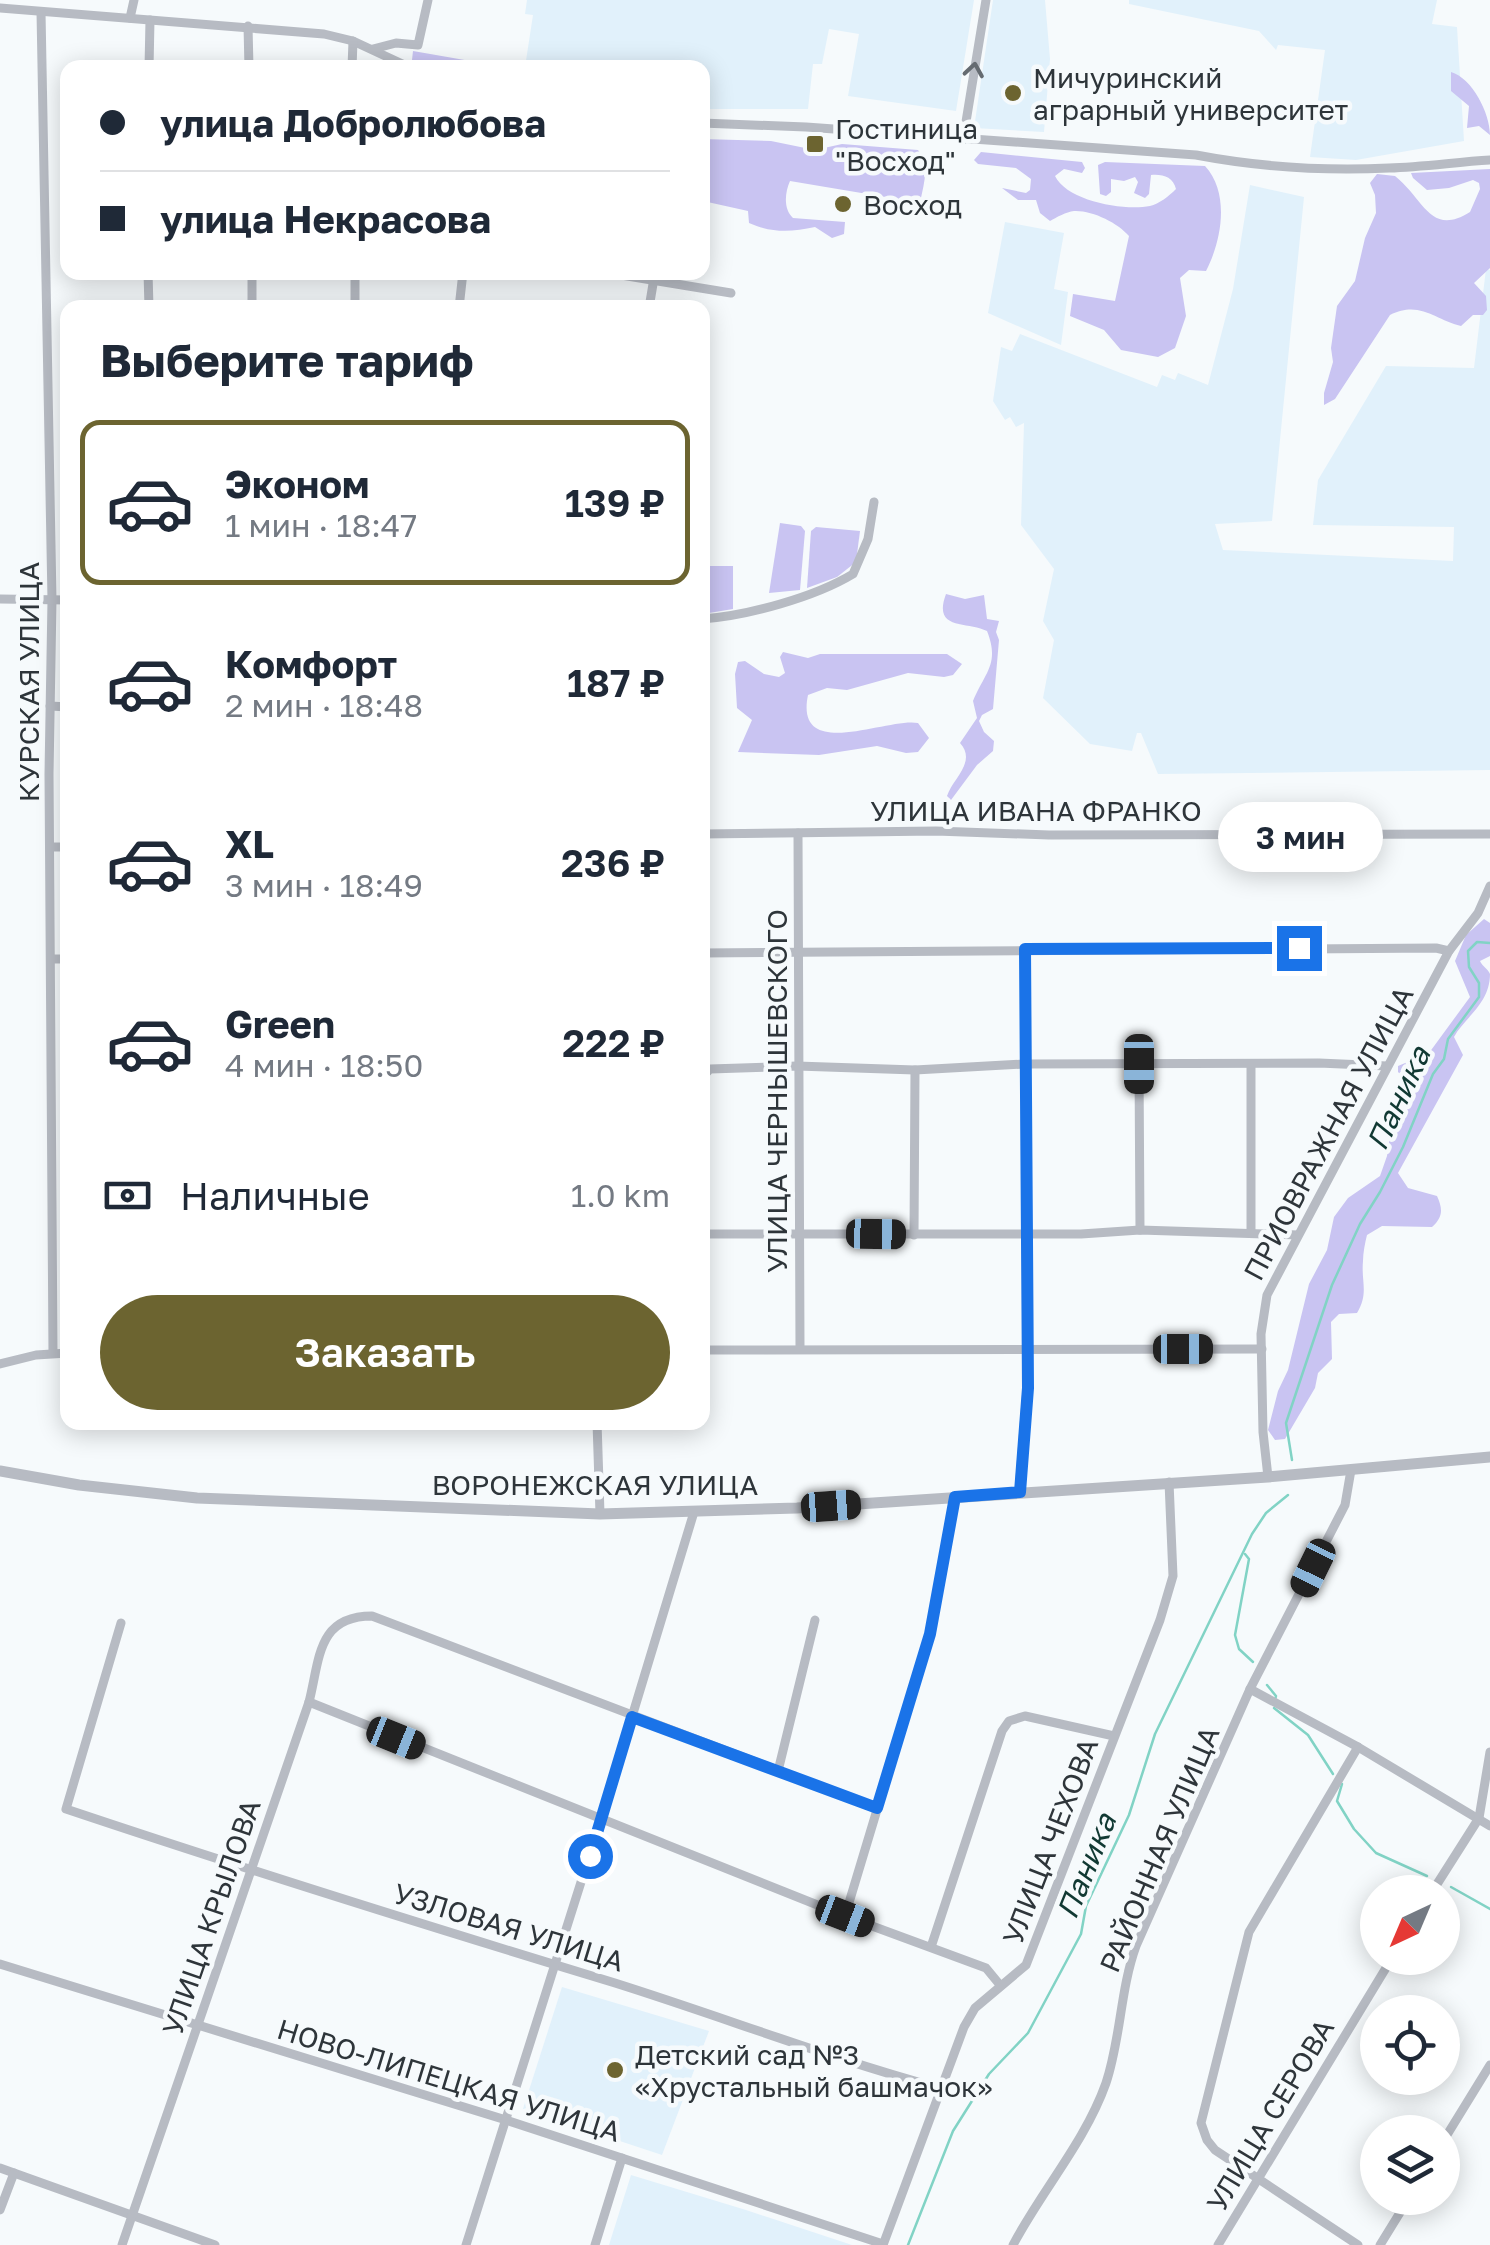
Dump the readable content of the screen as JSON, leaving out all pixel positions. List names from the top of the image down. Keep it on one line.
{"streets":{"street":["КУРСКАЯ УЛИЦА","УЛИЦА ИВАНА ФРАНКО","УЛИЦА ЧЕРНЫШЕВСКОГО","ПРИОВРАЖНАЯ УЛИЦА","ВОРОНЕЖСКАЯ УЛИЦА","УЛИЦА ЧЕХОВА","РАЙОННАЯ УЛИЦА","УЛИЦА КРЫЛОВА","УЗЛОВАЯ УЛИЦА","НОВО-ЛИПЕЦКАЯ УЛИЦА","УЛИЦА СЕРОВА"]},"crossings":[["УЛИЦА ИВАНА ФРАНКО","УЛИЦА ЧЕРНЫШЕВСКОГО"],["ПРИОВРАЖНАЯ УЛИЦА","ВОРОНЕЖСКАЯ УЛИЦА"],["ВОРОНЕЖСКАЯ УЛИЦА","УЛИЦА ЧЕХОВА"],["ВОРОНЕЖСКАЯ УЛИЦА","РАЙОННАЯ УЛИЦА"],["УЛИЦА ЧЕХОВА","УЗЛОВАЯ УЛИЦА"],["УЛИЦА ЧЕХОВА","НОВО-ЛИПЕЦКАЯ УЛИЦА"],["УЛИЦА КРЫЛОВА","УЗЛОВАЯ УЛИЦА"],["УЛИЦА КРЫЛОВА","НОВО-ЛИПЕЦКАЯ УЛИЦА"]],"water":["Паника"],"places":{"other":["Мичуринский аграрный университет","Восход","Детский сад №3 «Хрустальный башмачок»"],"transit":["Гостиница \"Восход\""]},"north":"bottom left","page":{"banner":["улица Добролюбова","улица Некрасова"],"heading":"Выберите тариф","list":[{"name":"Эконом","note":"1 мин · 18:47","value":"139 ₽"},{"name":"Комфорт","note":"2 мин · 18:48","value":"187 ₽"},{"name":"XL","note":"3 мин · 18:49","value":"236 ₽"},{"name":"Green","note":"4 мин · 18:50","value":"222 ₽"}],"bubble":"3 мин","pay":["Наличные","1.0 km"],"buttons":"Заказать"}}
